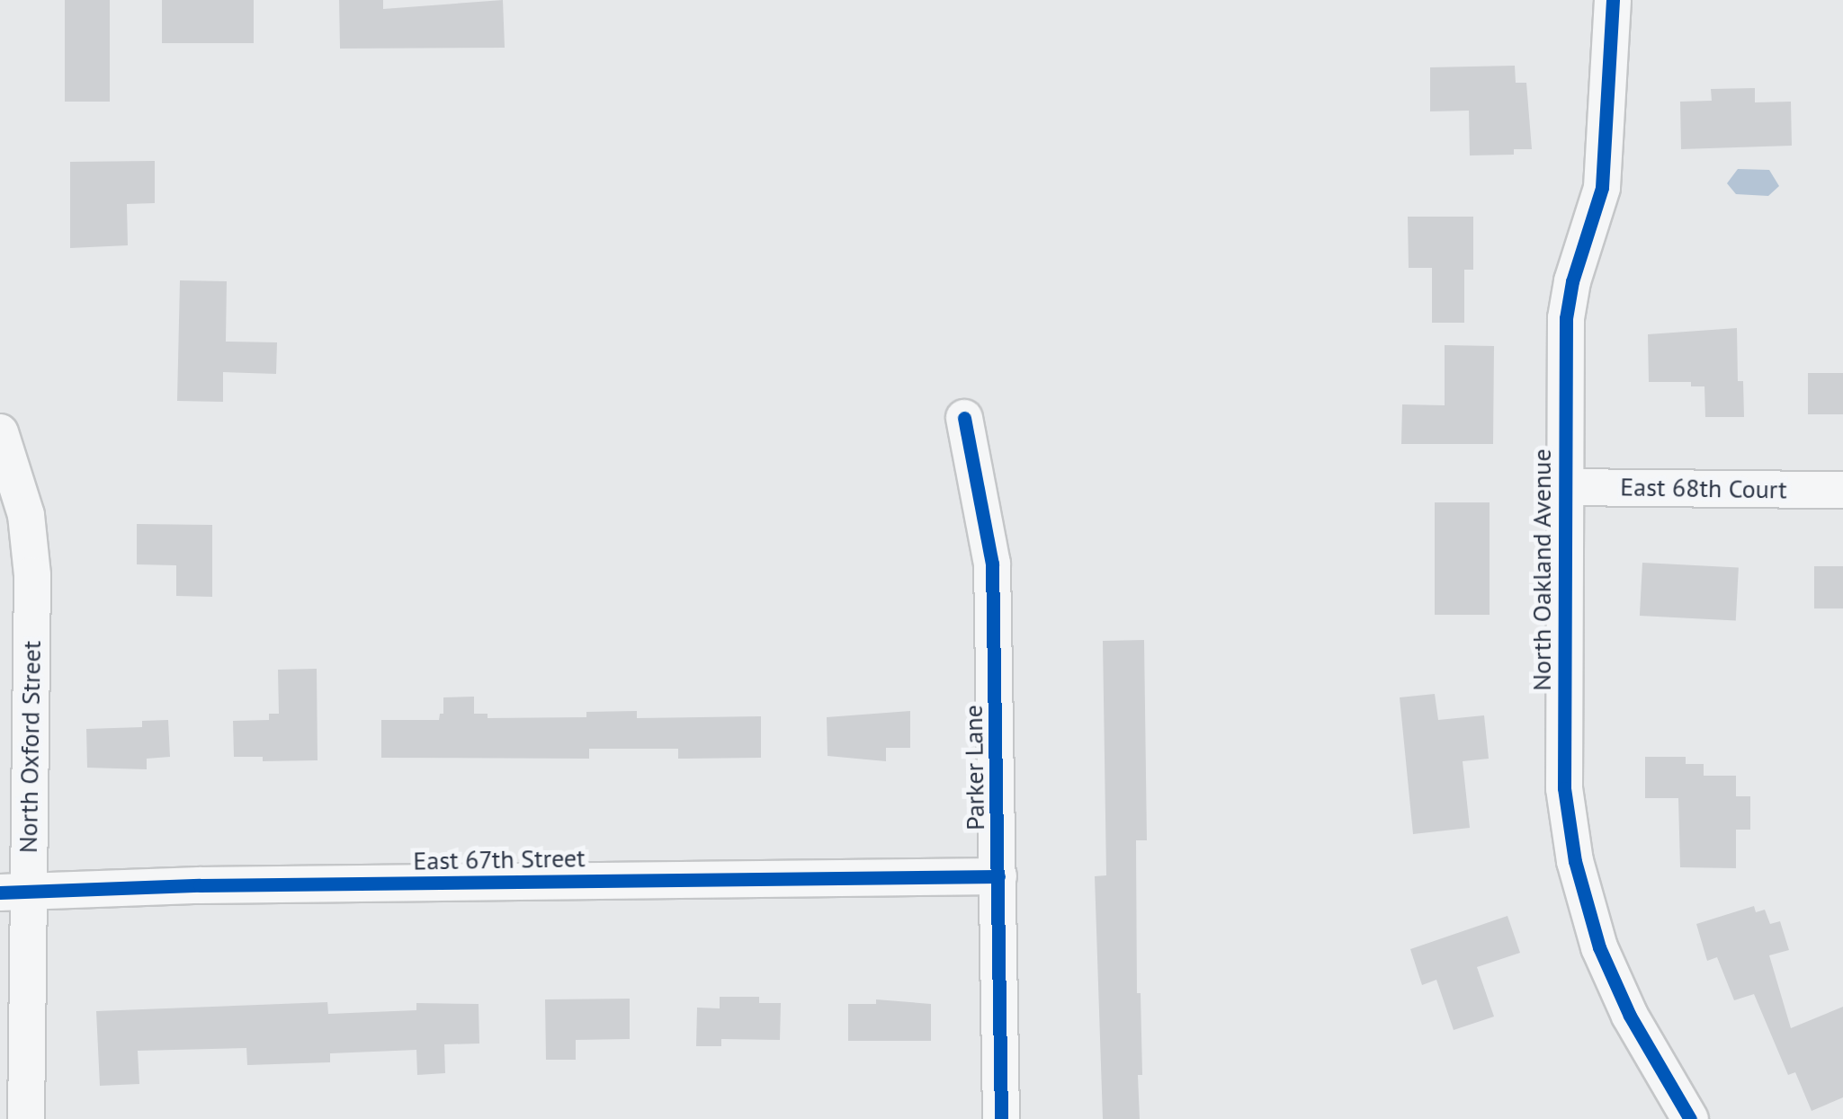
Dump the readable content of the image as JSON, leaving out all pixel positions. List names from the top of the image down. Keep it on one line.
{"streets":{"street":["East 68th Court","North Oakland Avenue","North Oxford Street","Parker Lane","East 67th Street"]},"crossings":[["East 68th Court","North Oakland Avenue"],["North Oxford Street","East 67th Street"],["Parker Lane","East 67th Street"]]}
